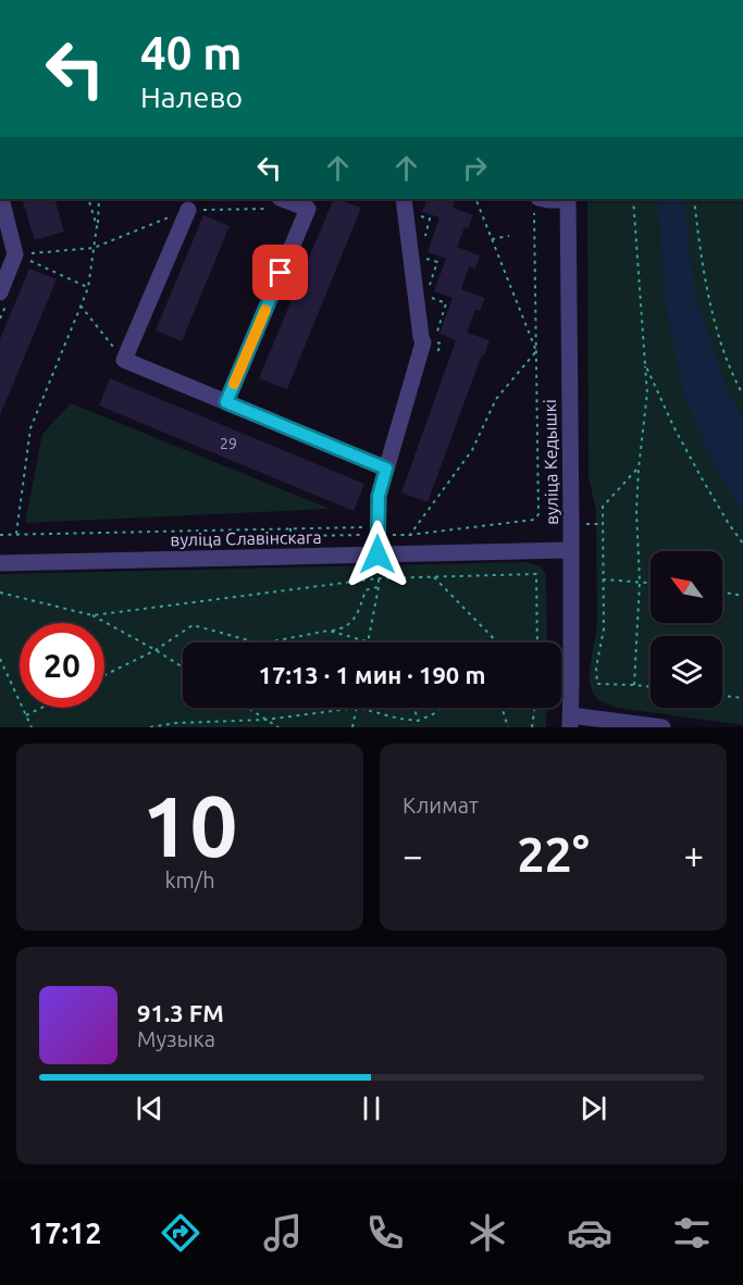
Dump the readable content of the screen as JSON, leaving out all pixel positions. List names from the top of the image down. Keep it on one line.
{"streets":{"street":["вуліца Кедышкі","вуліца Славінскага"]},"crossings":[["вуліца Кедышкі","вуліца Славінскага"]],"house_numbers":["29"],"north":"top left","page":{"turn":["40 m","Налево"],"limit":"20","trip":"17:13 · 1 мин · 190 m","tile":[["10","km/h"],"Климат"],"heat":["−","22°","+"],"song":["91.3 FM","Музыка"],"tabs":"17:12"}}
